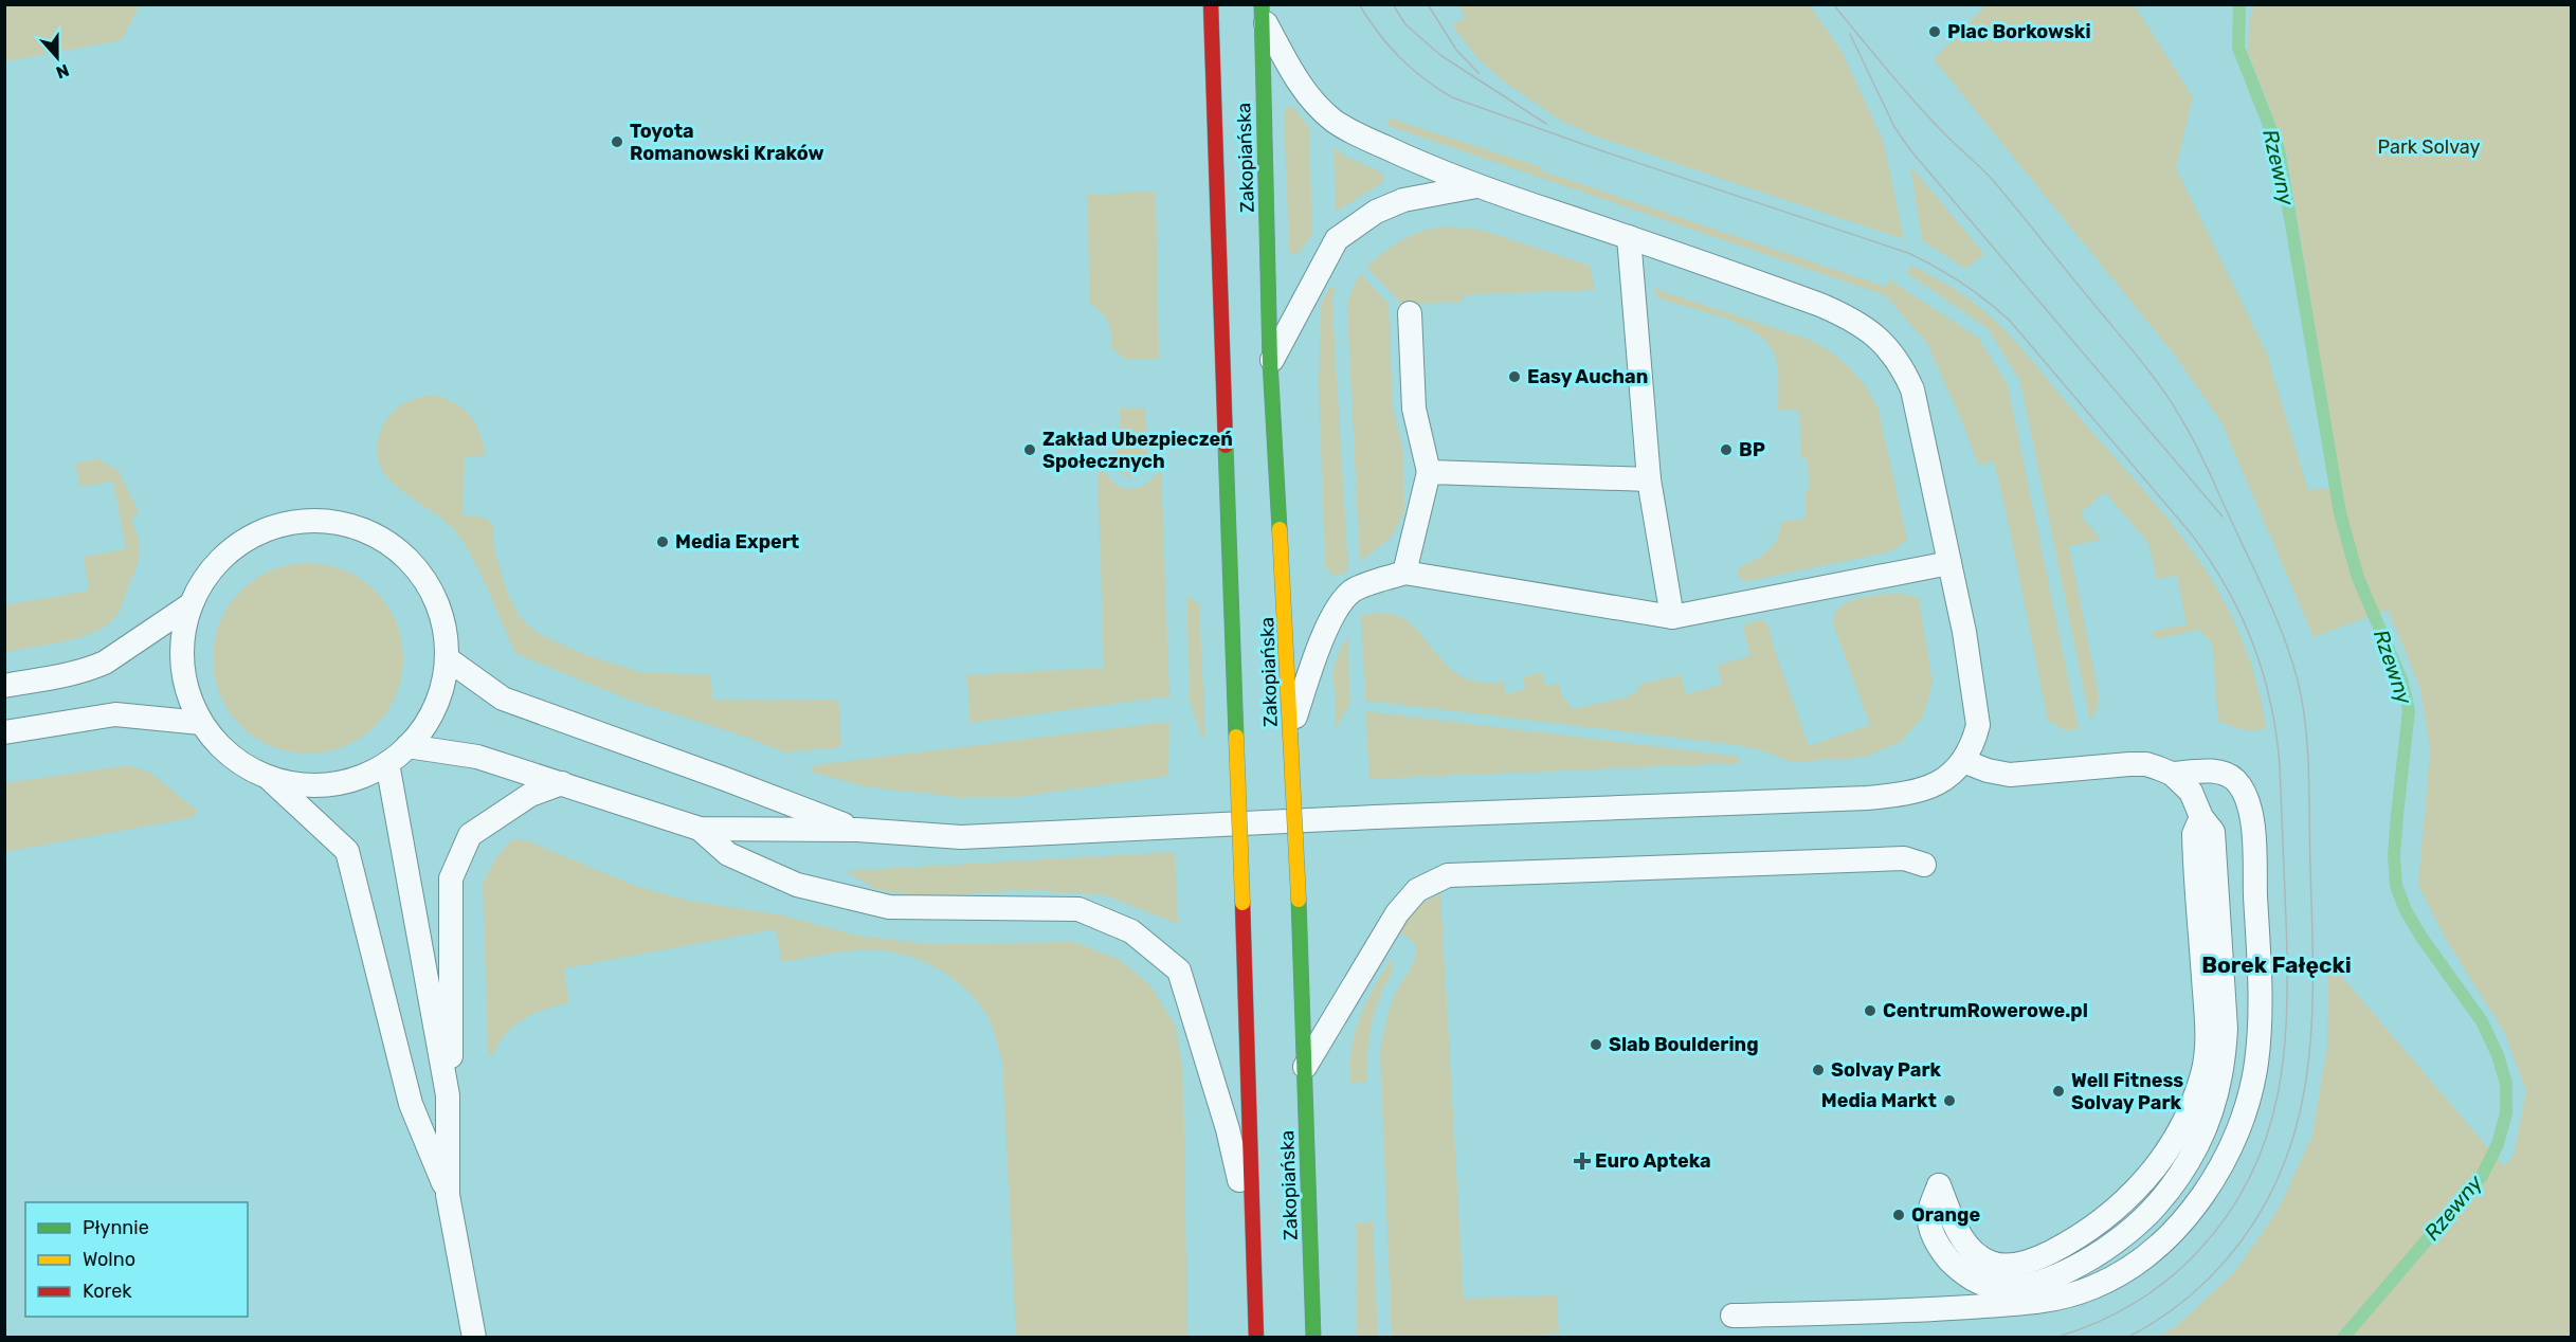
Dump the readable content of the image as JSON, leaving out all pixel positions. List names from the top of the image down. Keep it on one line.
{"streets":{"main road":["Zakopiańska"]},"districts":["Borek Fałęcki"],"water":["Rzewny"],"parks":["Park Solvay"],"places":{"other":["Plac Borkowski","Toyota Romanowski Kraków","Easy Auchan","Zakład Ubezpieczeń Społecznych","BP","Media Expert","CentrumRowerowe.pl","Slab Bouldering","Solvay Park","Well Fitness Solvay Park","Media Markt","Orange"],"health":["Euro Apteka"]},"legend":["Płynnie","Wolno","Korek"],"north":"bottom"}
